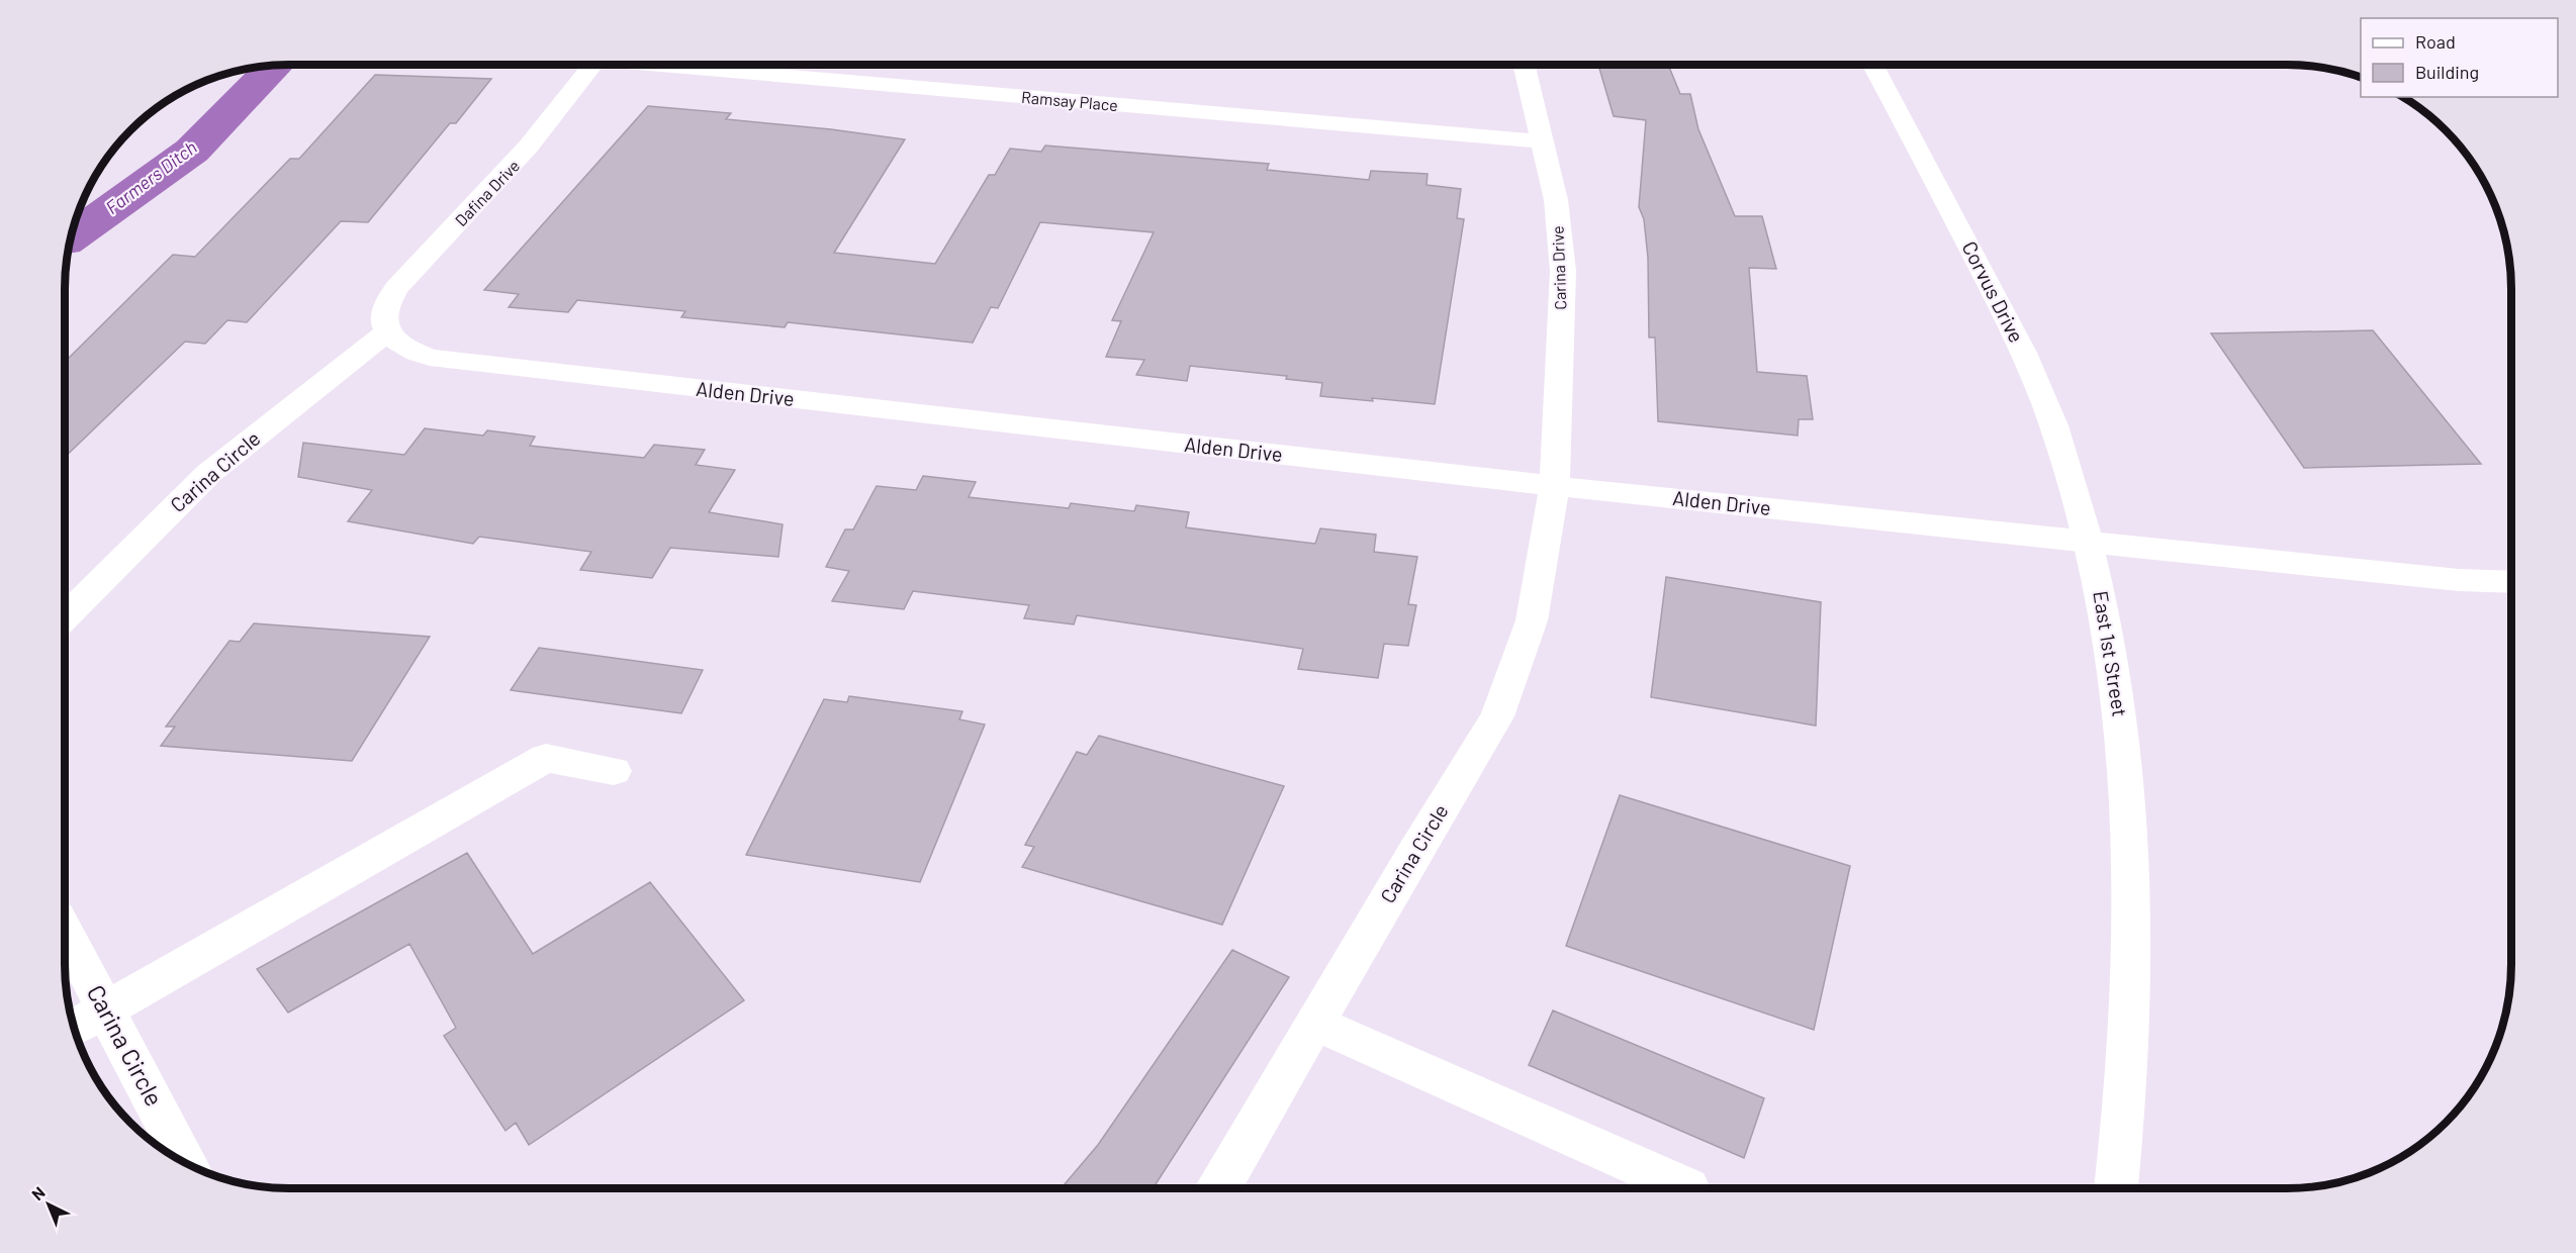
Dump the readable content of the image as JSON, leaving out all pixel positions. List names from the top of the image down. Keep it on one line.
{"streets":{"street":["Ramsay Place","Dafina Drive","Carina Drive","Corvus Drive","Alden Drive","Carina Circle","East 1st Street"]},"crossings":[["Ramsay Place","Carina Drive"],["Dafina Drive","Alden Drive"],["Dafina Drive","Carina Circle"],["Carina Drive","Alden Drive"],["Carina Drive","Carina Circle"],["Corvus Drive","Alden Drive"],["Corvus Drive","East 1st Street"],["Alden Drive","Carina Circle"],["Alden Drive","East 1st Street"]],"water":["Farmers Ditch"],"legend":["Road","Building"],"north":"top left"}
